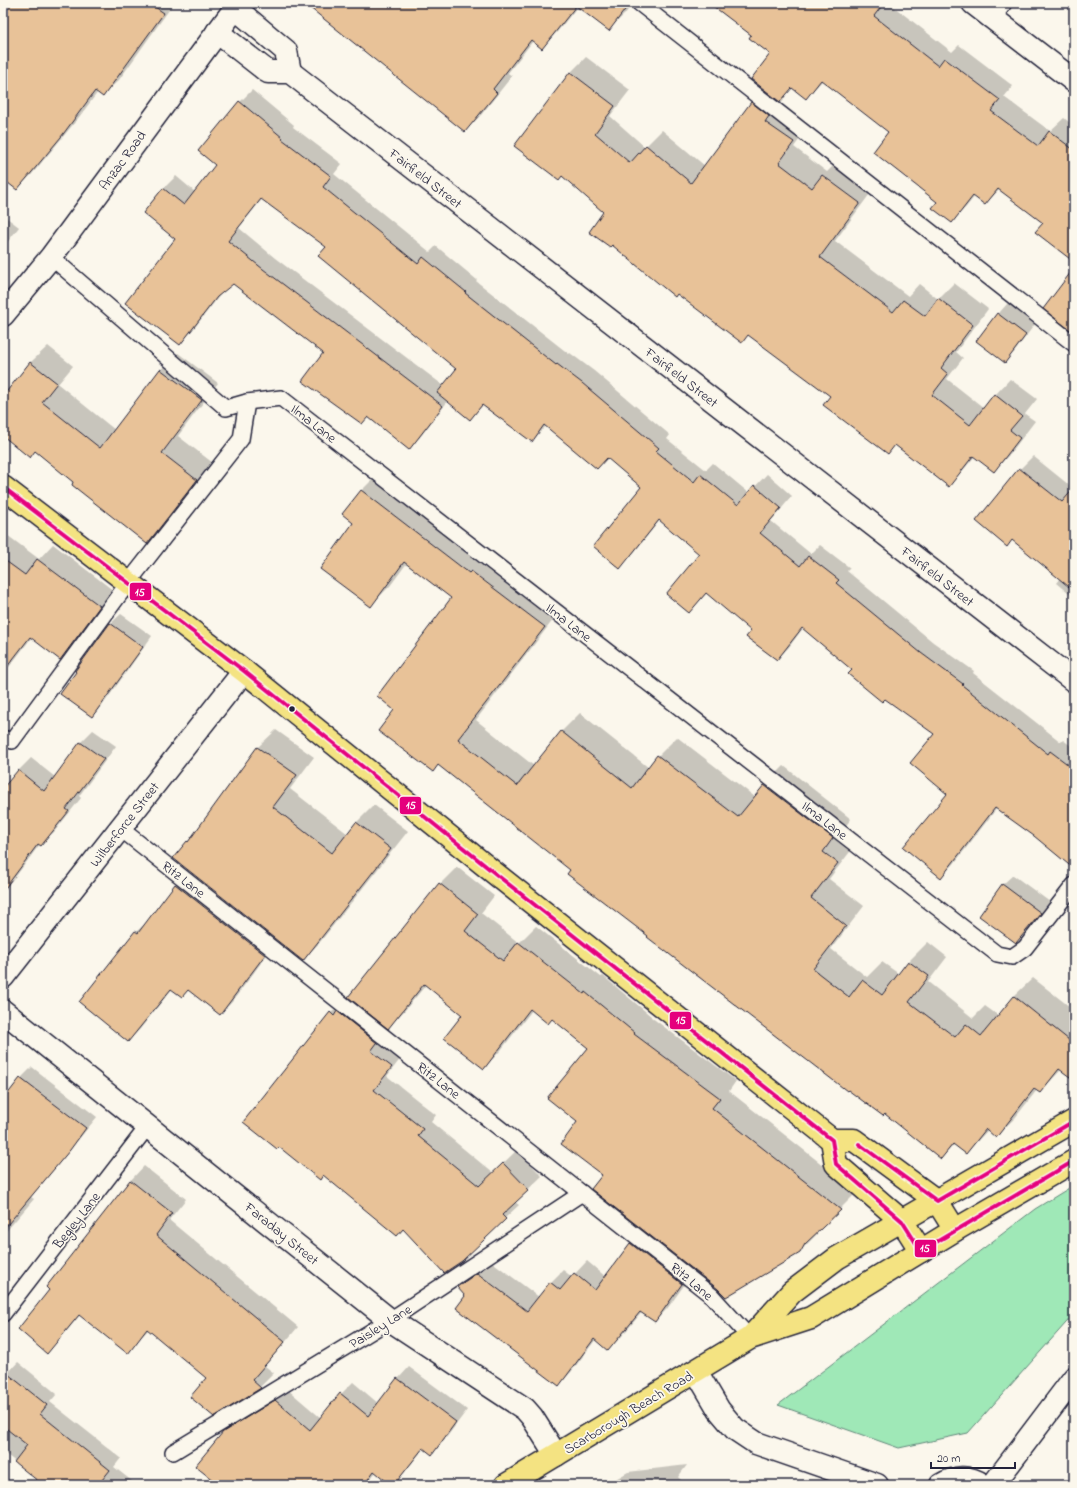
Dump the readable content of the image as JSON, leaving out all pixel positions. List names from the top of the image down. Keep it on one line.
{"streets":{"main road":["Scarborough Beach Road"],"street":["Anzac Road","Fairfield Street","Wilberforce Street","Faraday Street"],"lane":["Ilma Lane","Ritz Lane","Begley Lane","Paisley Lane"]},"crossings":[["Anzac Road","Ilma Lane"],["Wilberforce Street","Ritz Lane"],["Ritz Lane","Paisley Lane"],["Ritz Lane","Scarborough Beach Road"],["Begley Lane","Faraday Street"],["Faraday Street","Paisley Lane"],["Faraday Street","Scarborough Beach Road"]],"lines":["transit line 15"],"scale_bar":"20 m"}
